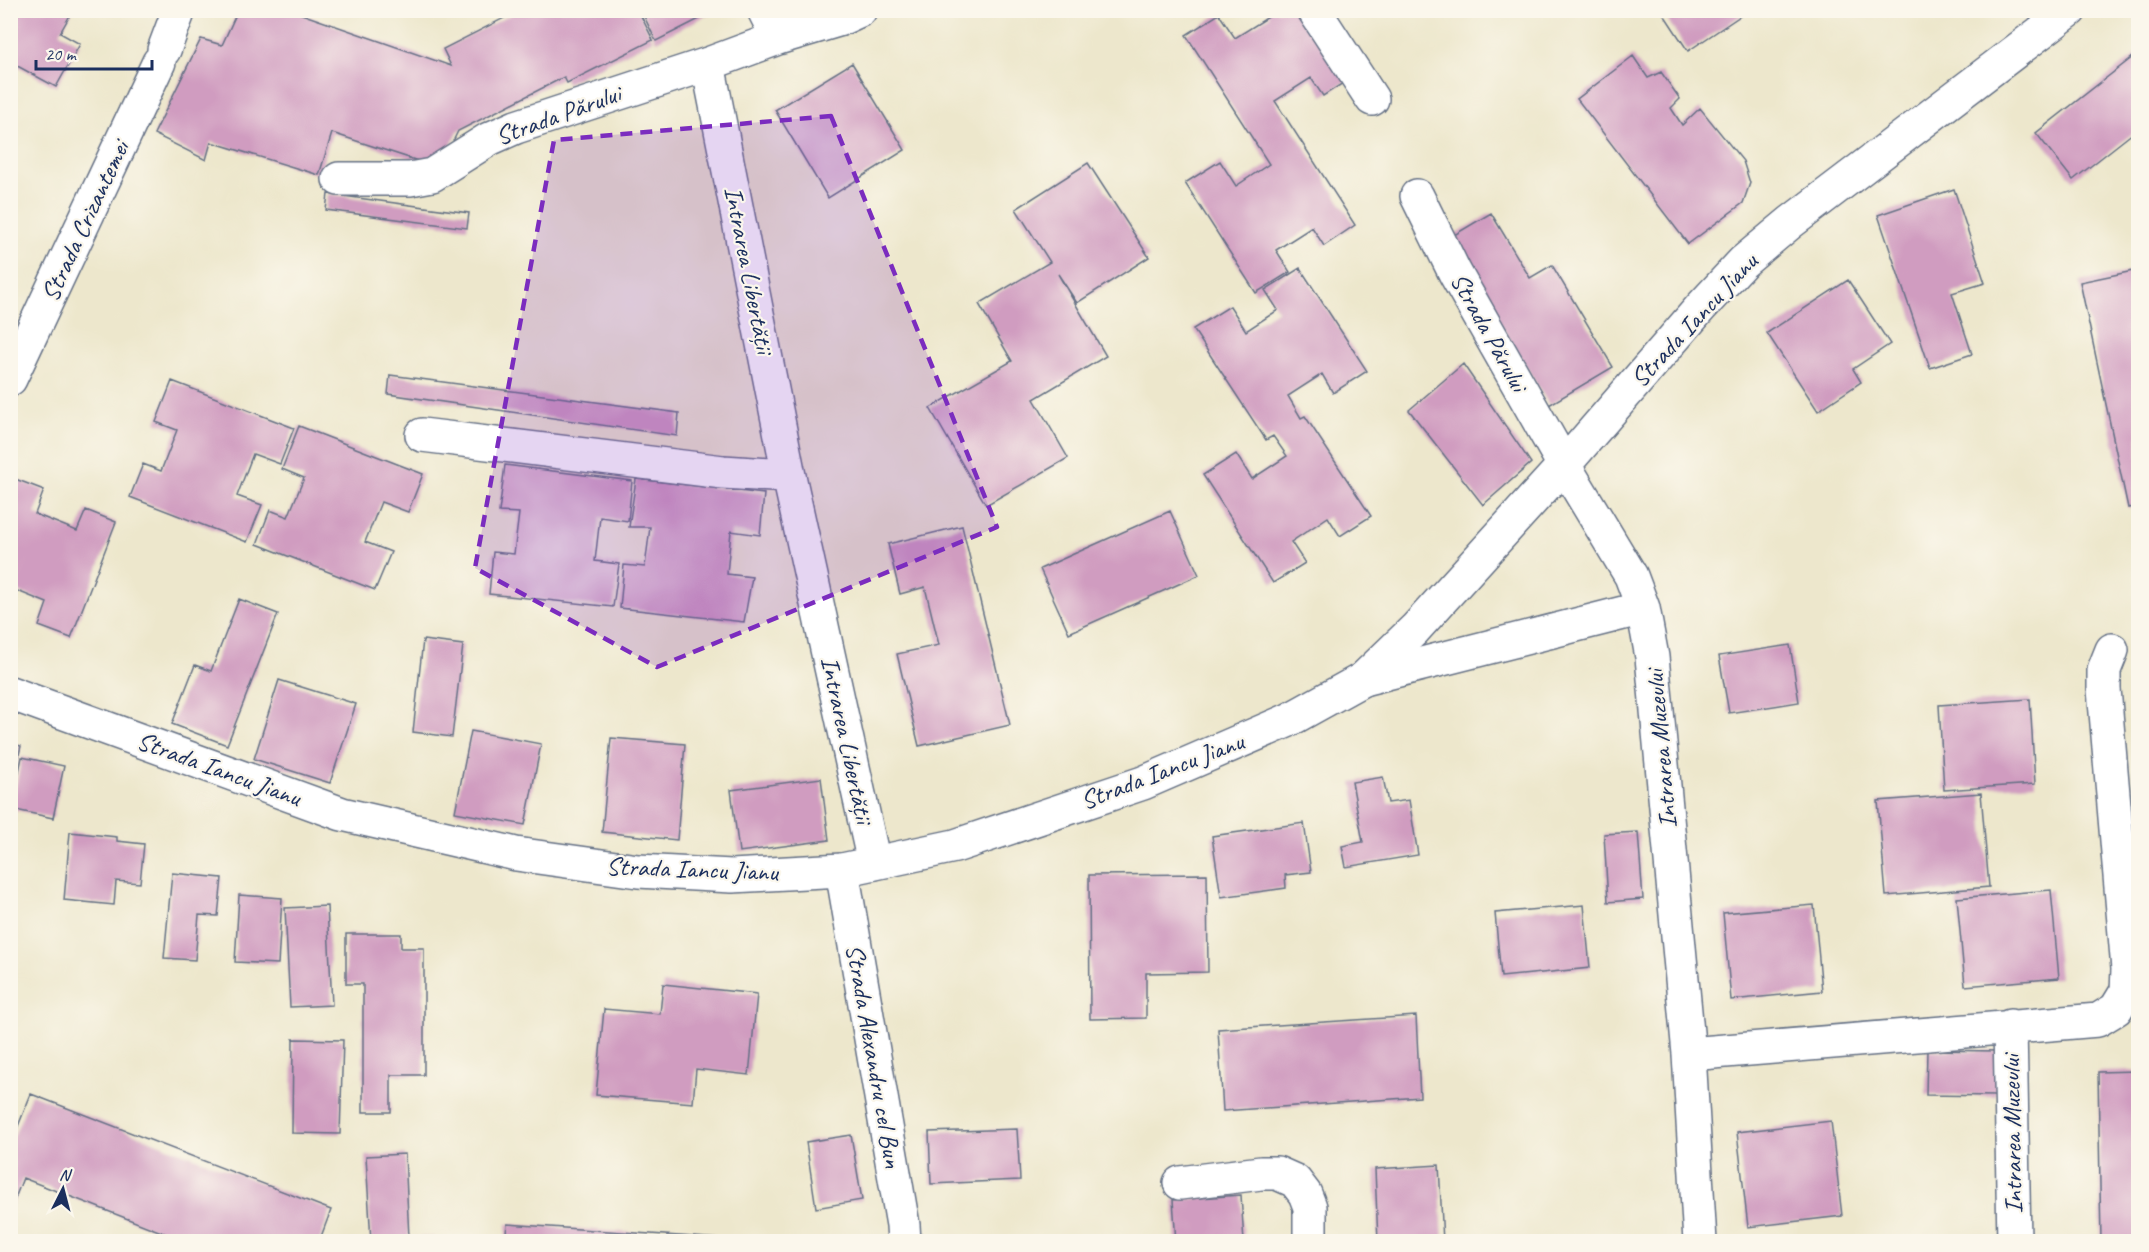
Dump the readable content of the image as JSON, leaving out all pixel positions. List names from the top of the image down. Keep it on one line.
{"streets":{"street":["Strada Părului","Strada Crizantemei","Intrarea Libertății","Strada Iancu Jianu","Intrarea Muzeului","Strada Alexandru cel Bun"]},"crossings":[["Strada Părului","Intrarea Libertății"],["Strada Părului","Strada Iancu Jianu"],["Strada Părului","Intrarea Muzeului"],["Intrarea Libertății","Strada Iancu Jianu"],["Strada Iancu Jianu","Intrarea Muzeului"],["Strada Iancu Jianu","Strada Alexandru cel Bun"]],"scale_bar":"20 m","north":"top"}
